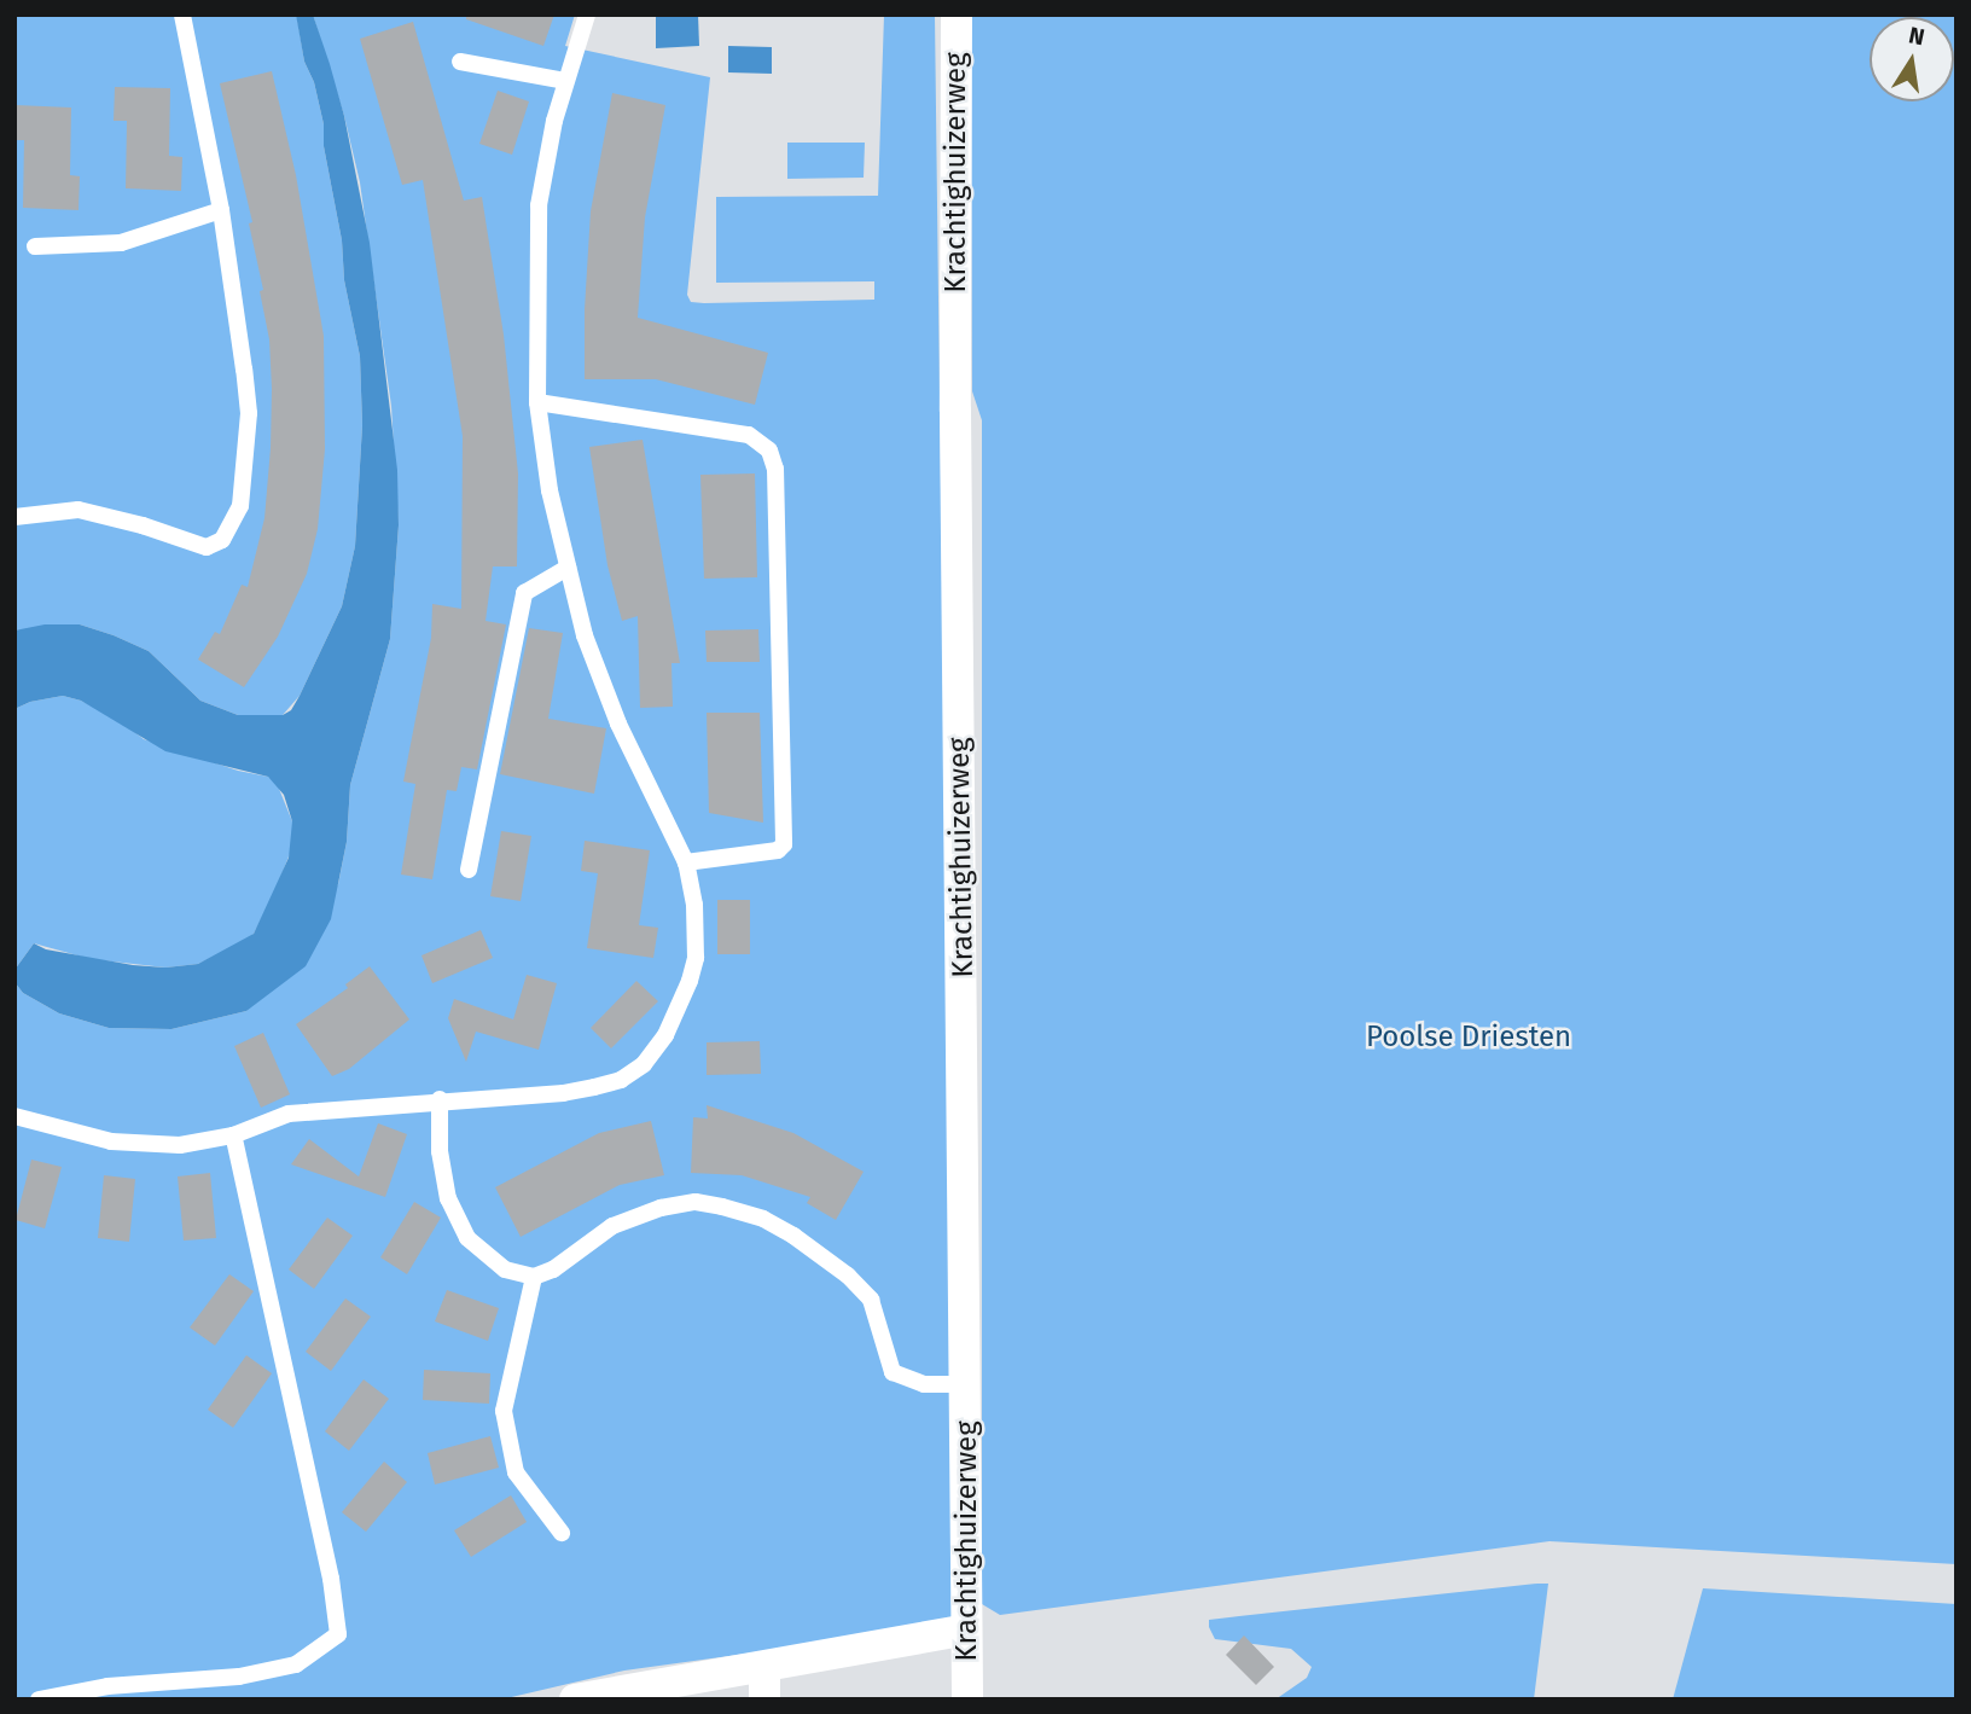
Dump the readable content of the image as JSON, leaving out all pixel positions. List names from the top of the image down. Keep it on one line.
{"streets":{"street":["Krachtighuizerweg"]},"parks":["Poolse Driesten"],"north":"top"}
